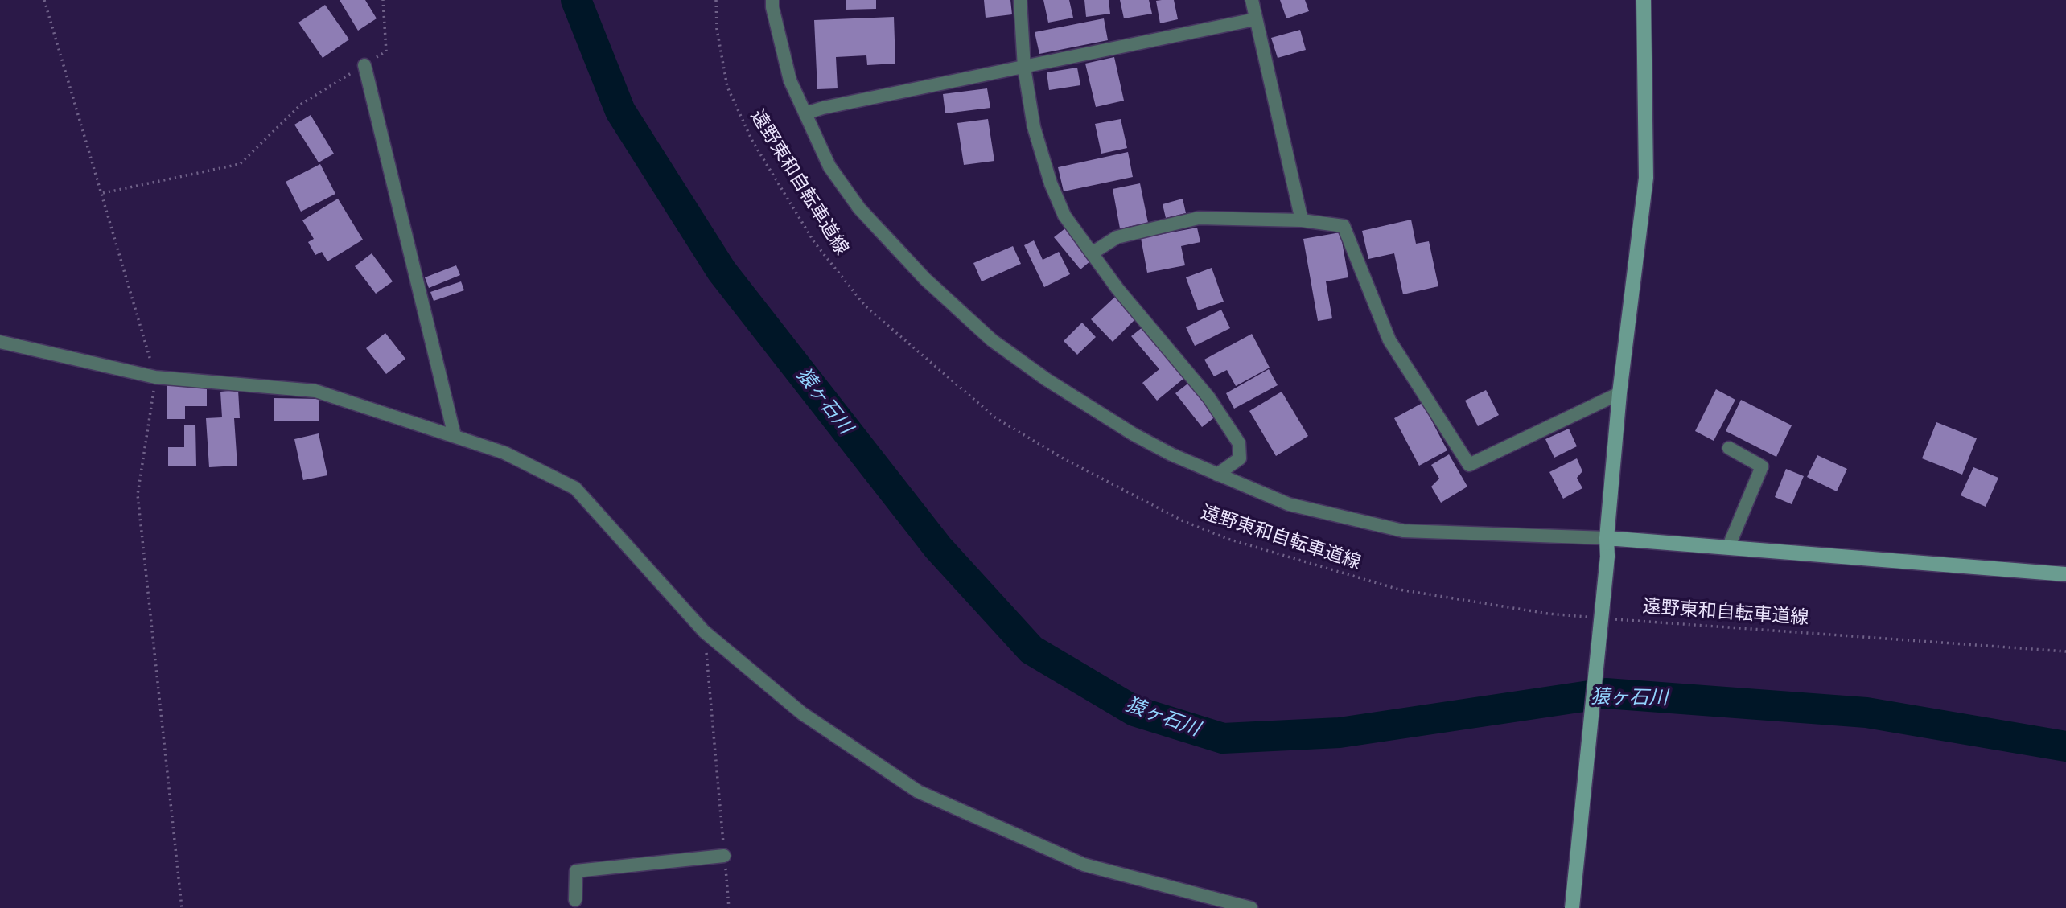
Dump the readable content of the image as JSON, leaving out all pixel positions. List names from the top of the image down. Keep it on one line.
{"streets":{"path":["遠野東和自転車道線"]},"water":["猿ヶ石川"]}
